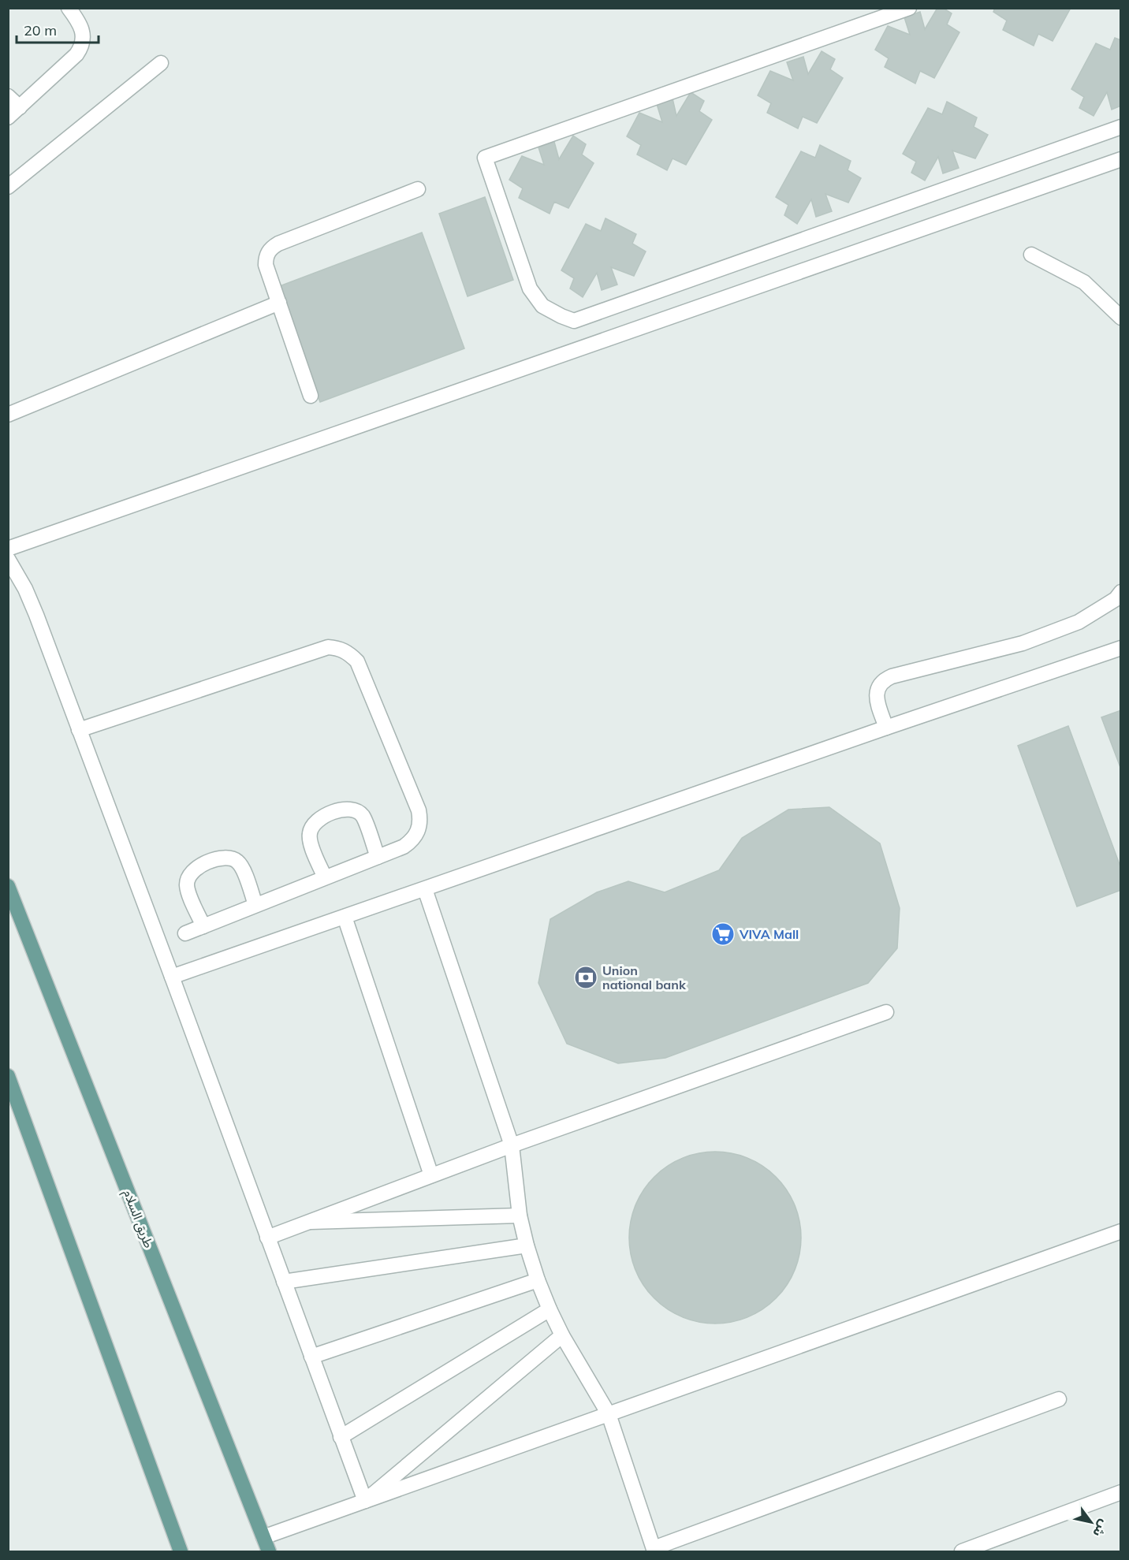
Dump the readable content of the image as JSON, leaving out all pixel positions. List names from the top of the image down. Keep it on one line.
{"streets":{"main road":["طريق السلام"]},"places":{"supermarket":["VIVA Mall"],"bank":["Union national bank"]},"scale_bar":"20 m","north":"bottom right"}
